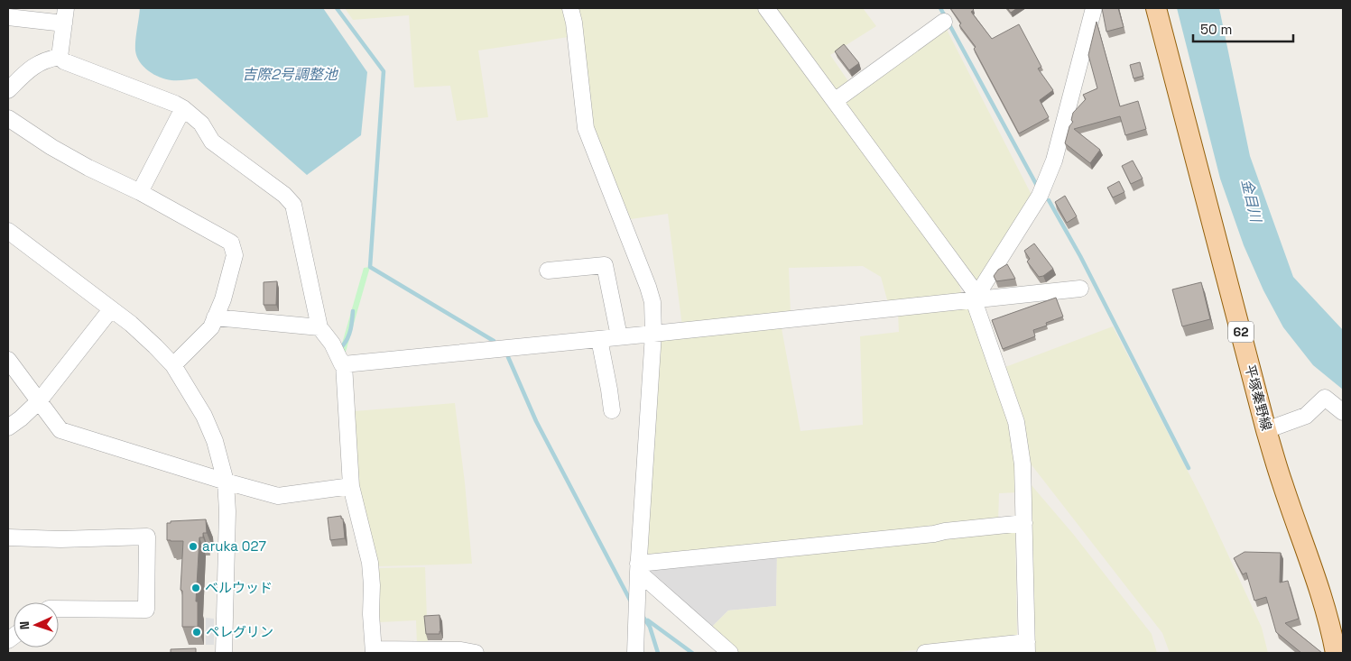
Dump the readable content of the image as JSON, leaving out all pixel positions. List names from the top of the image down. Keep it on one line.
{"streets":{"main road":["62","平塚秦野線"]},"water":["吉際2号調整池","金目川"],"places":["aruka 027","ベルウッド","ペレグリン"],"scale_bar":"50 m","north":"left"}
